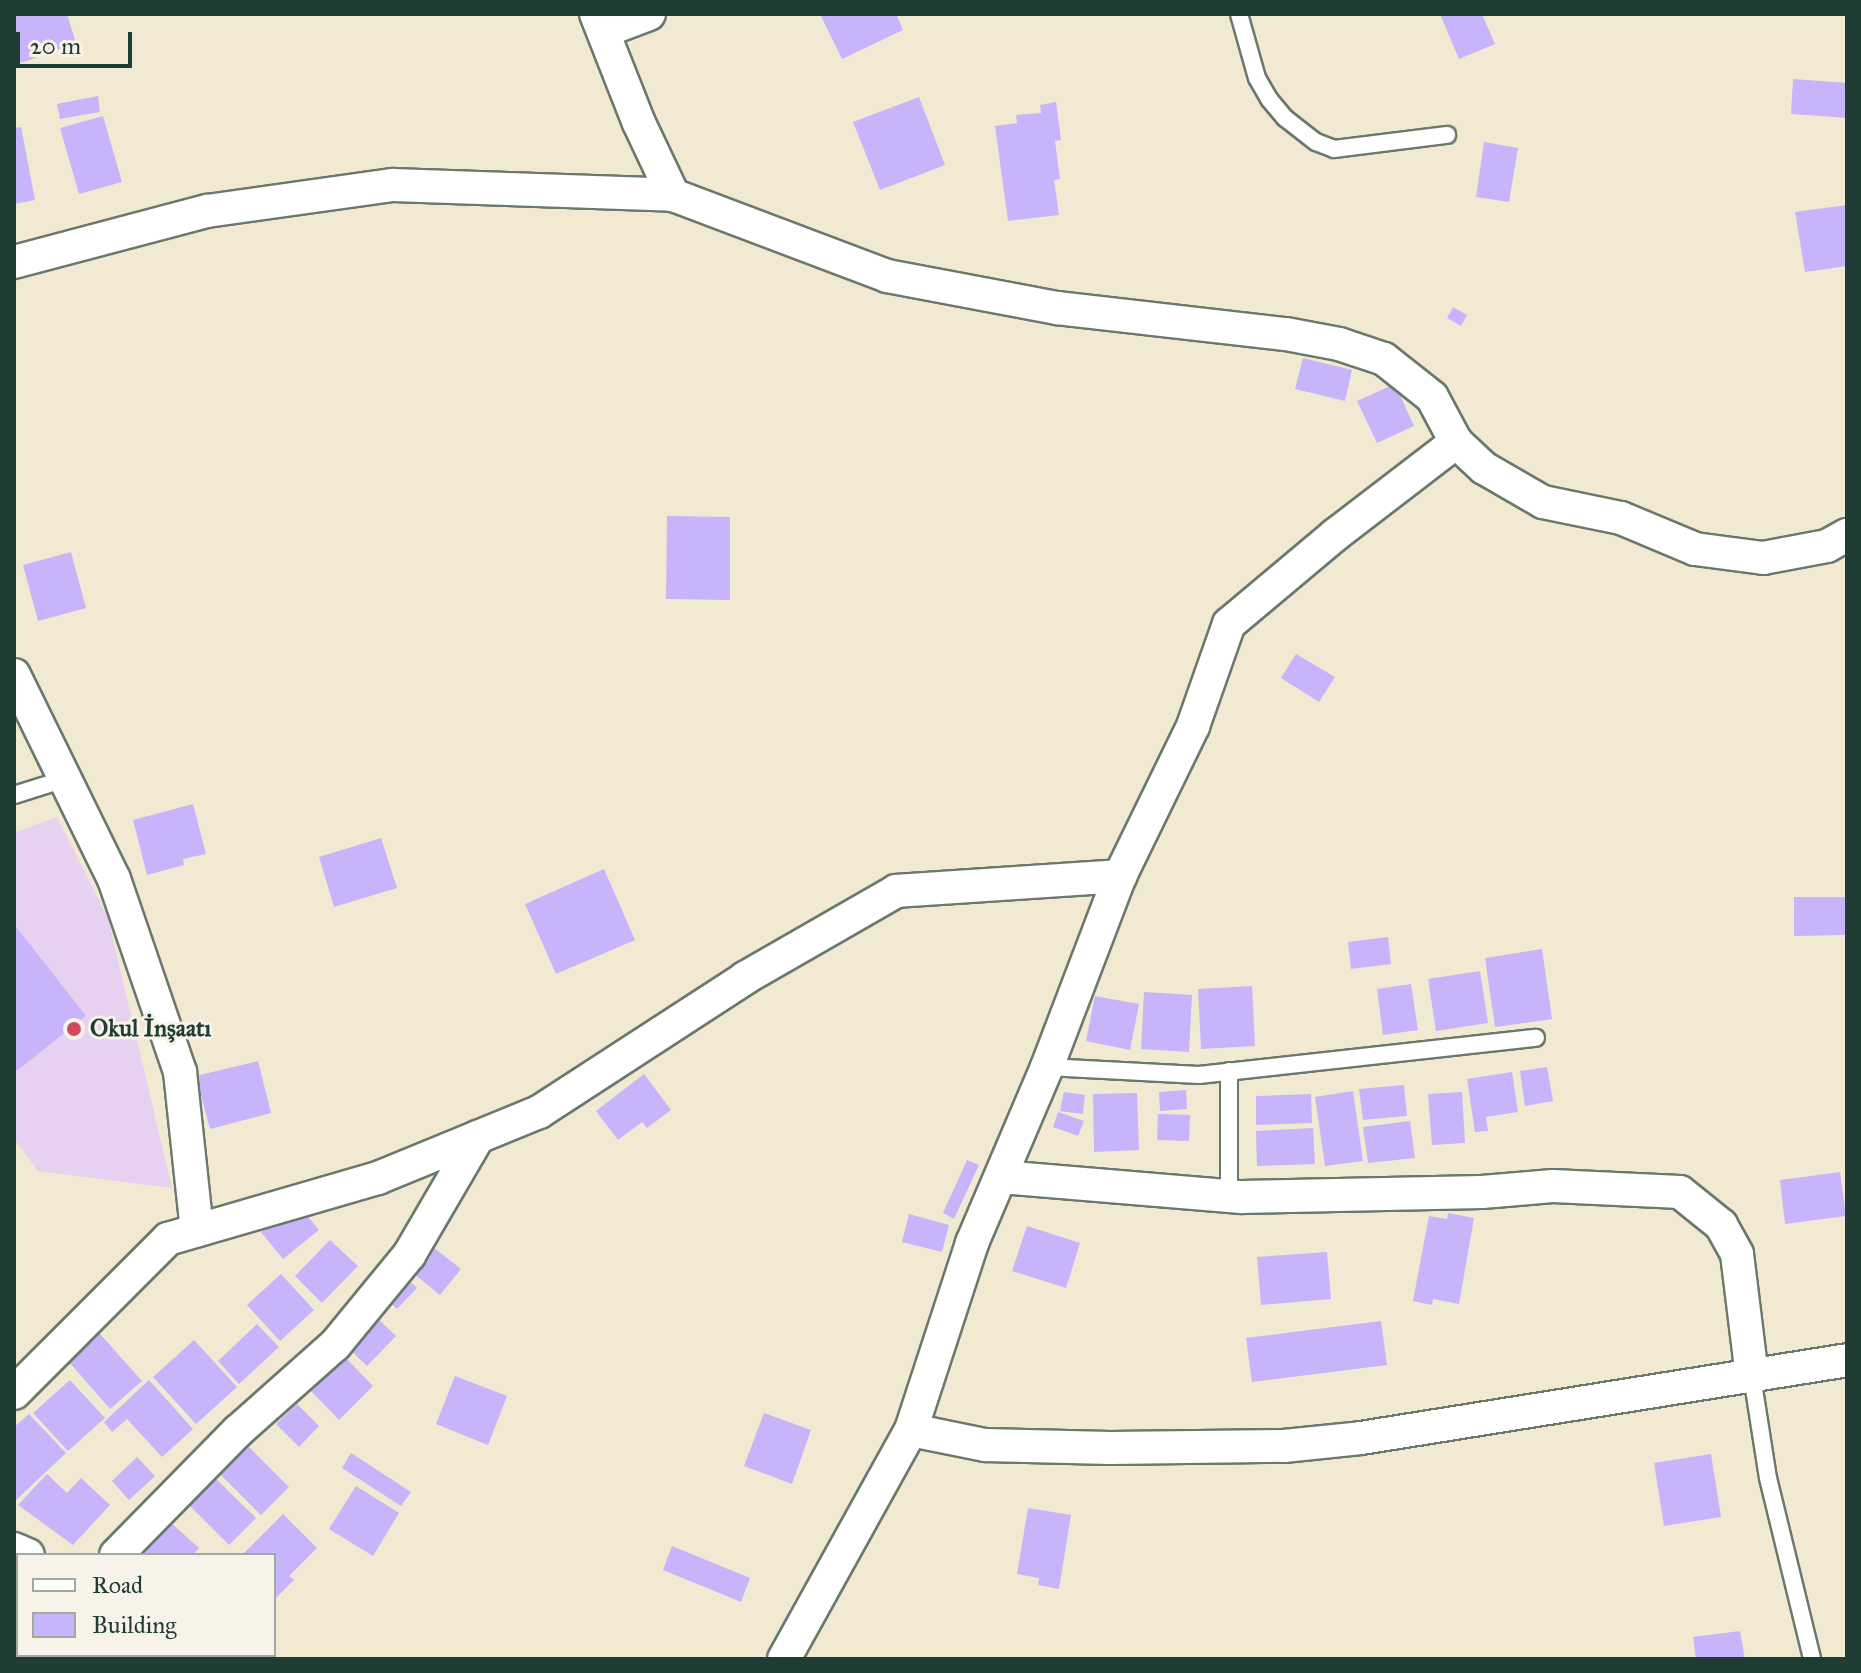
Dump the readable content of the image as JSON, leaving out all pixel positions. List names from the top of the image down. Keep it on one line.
{"places":["Okul İnşaatı"],"legend":["Road","Building"],"scale_bar":"20 m"}
